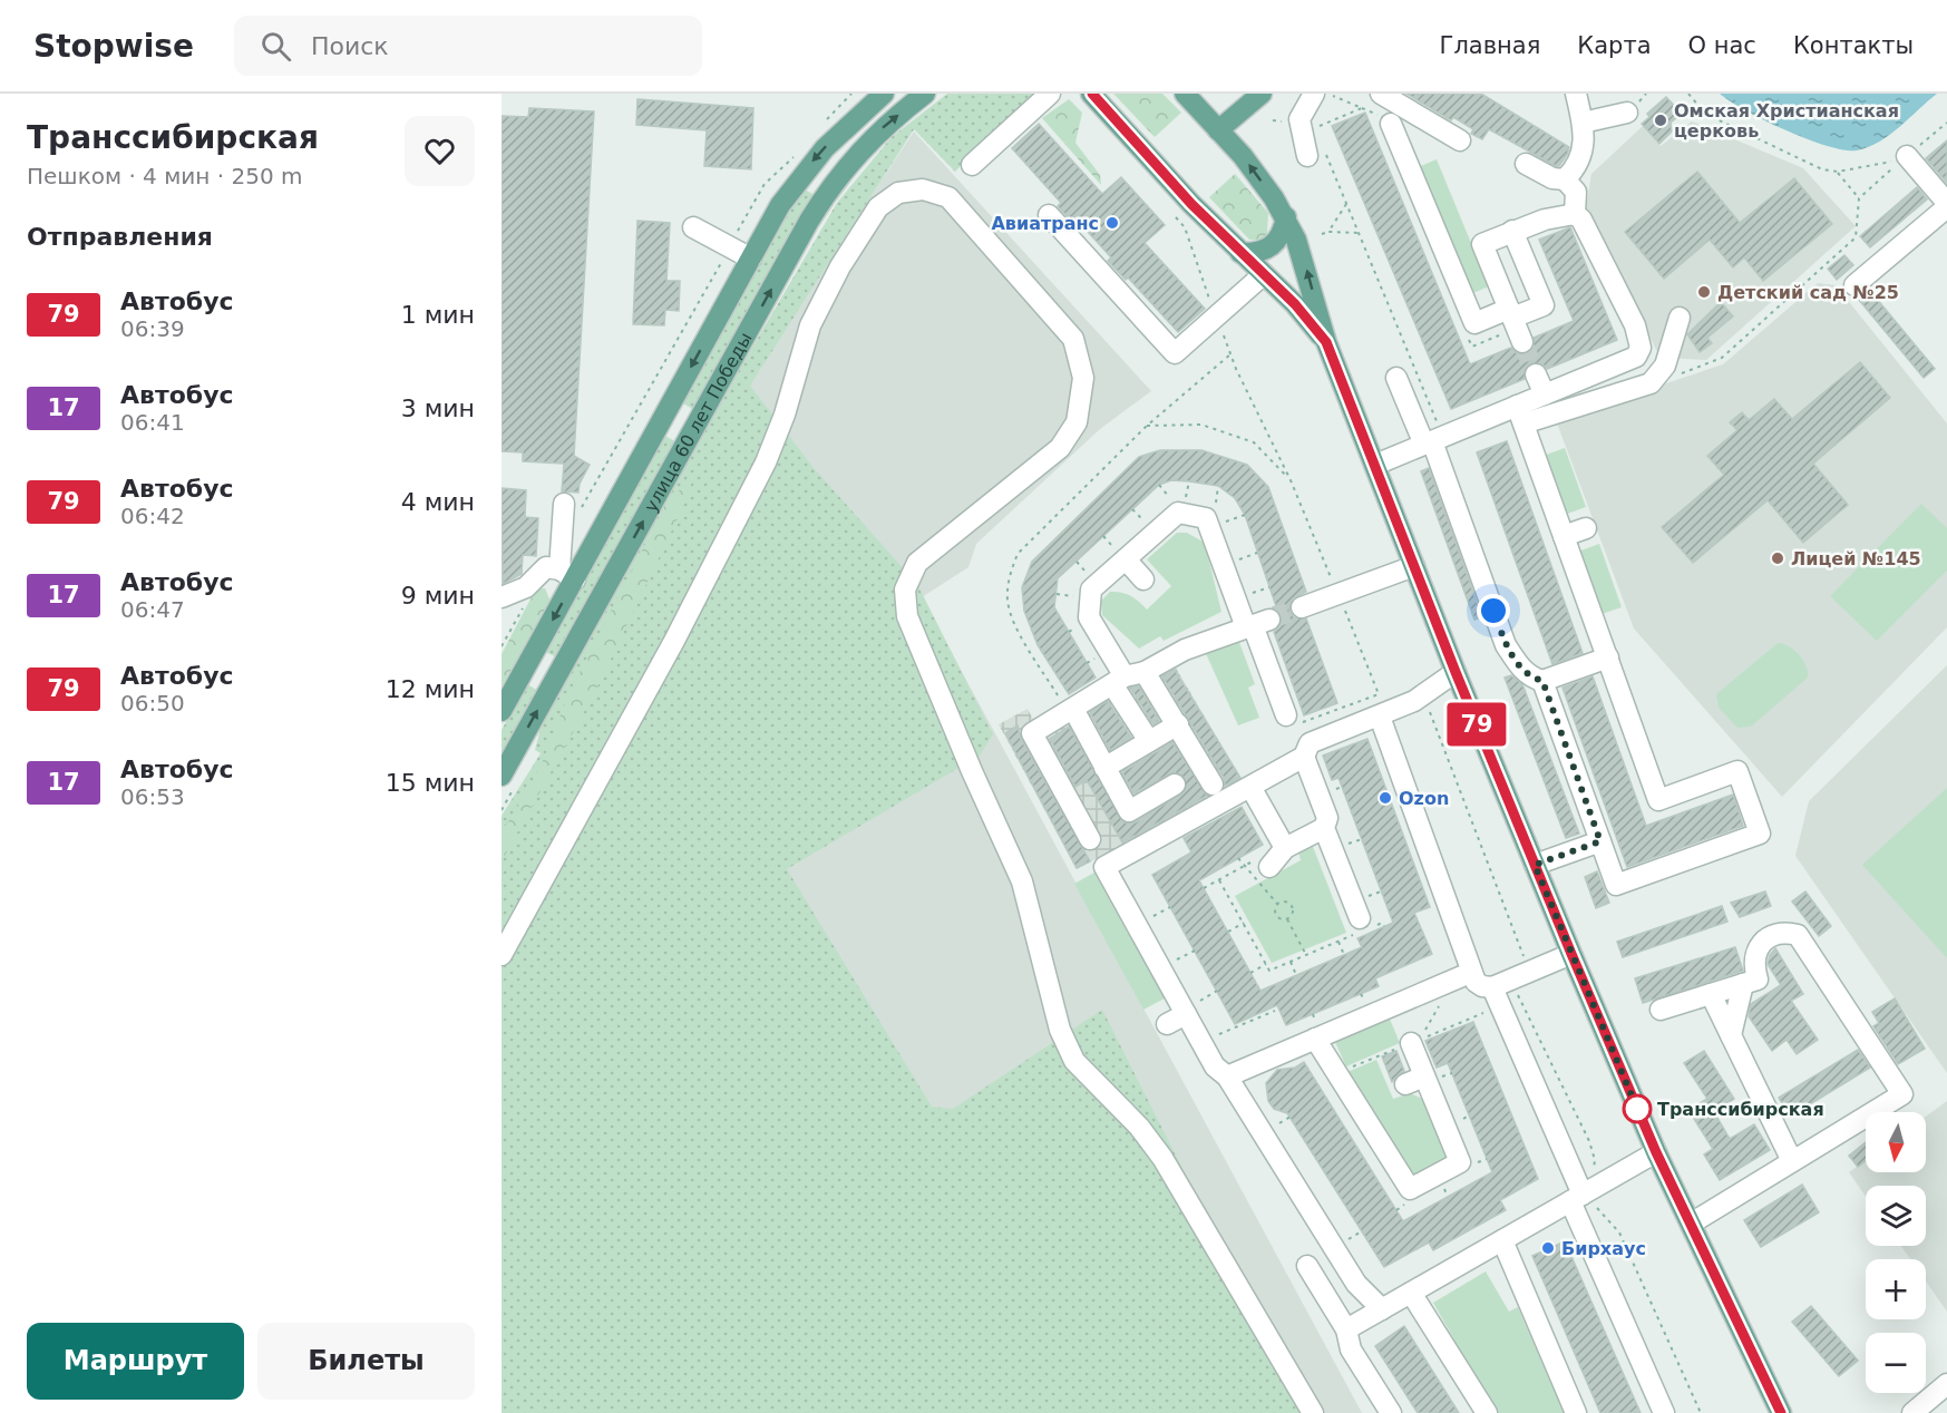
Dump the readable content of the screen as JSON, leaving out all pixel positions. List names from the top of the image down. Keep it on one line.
{"streets":{"main road":["улица 60 лет Победы"]},"places":["Омская Христианская церковь","Авиатранс","Детский сад №25","Лицей №145","Ozon","Транссибирская","Бирхаус"],"lines":["bus line 79"],"north":"bottom","page":{"header":"Stopwise","search":"Поиск","nav":["Главная","Карта","О нас","Контакты"],"heading":[["Транссибирская","Пешком · 4 мин · 250 m"],"Отправления"],"on_map":"79","list":[{"mark":"79","name":"Автобус","note":"06:39","value":"1 мин"},{"mark":"17","name":"Автобус","note":"06:41","value":"3 мин"},{"mark":"79","name":"Автобус","note":"06:42","value":"4 мин"},{"mark":"17","name":"Автобус","note":"06:47","value":"9 мин"},{"mark":"79","name":"Автобус","note":"06:50","value":"12 мин"},{"mark":"17","name":"Автобус","note":"06:53","value":"15 мин"}],"map_buttons":["+","−"],"buttons":["Маршрут","Билеты"]}}
